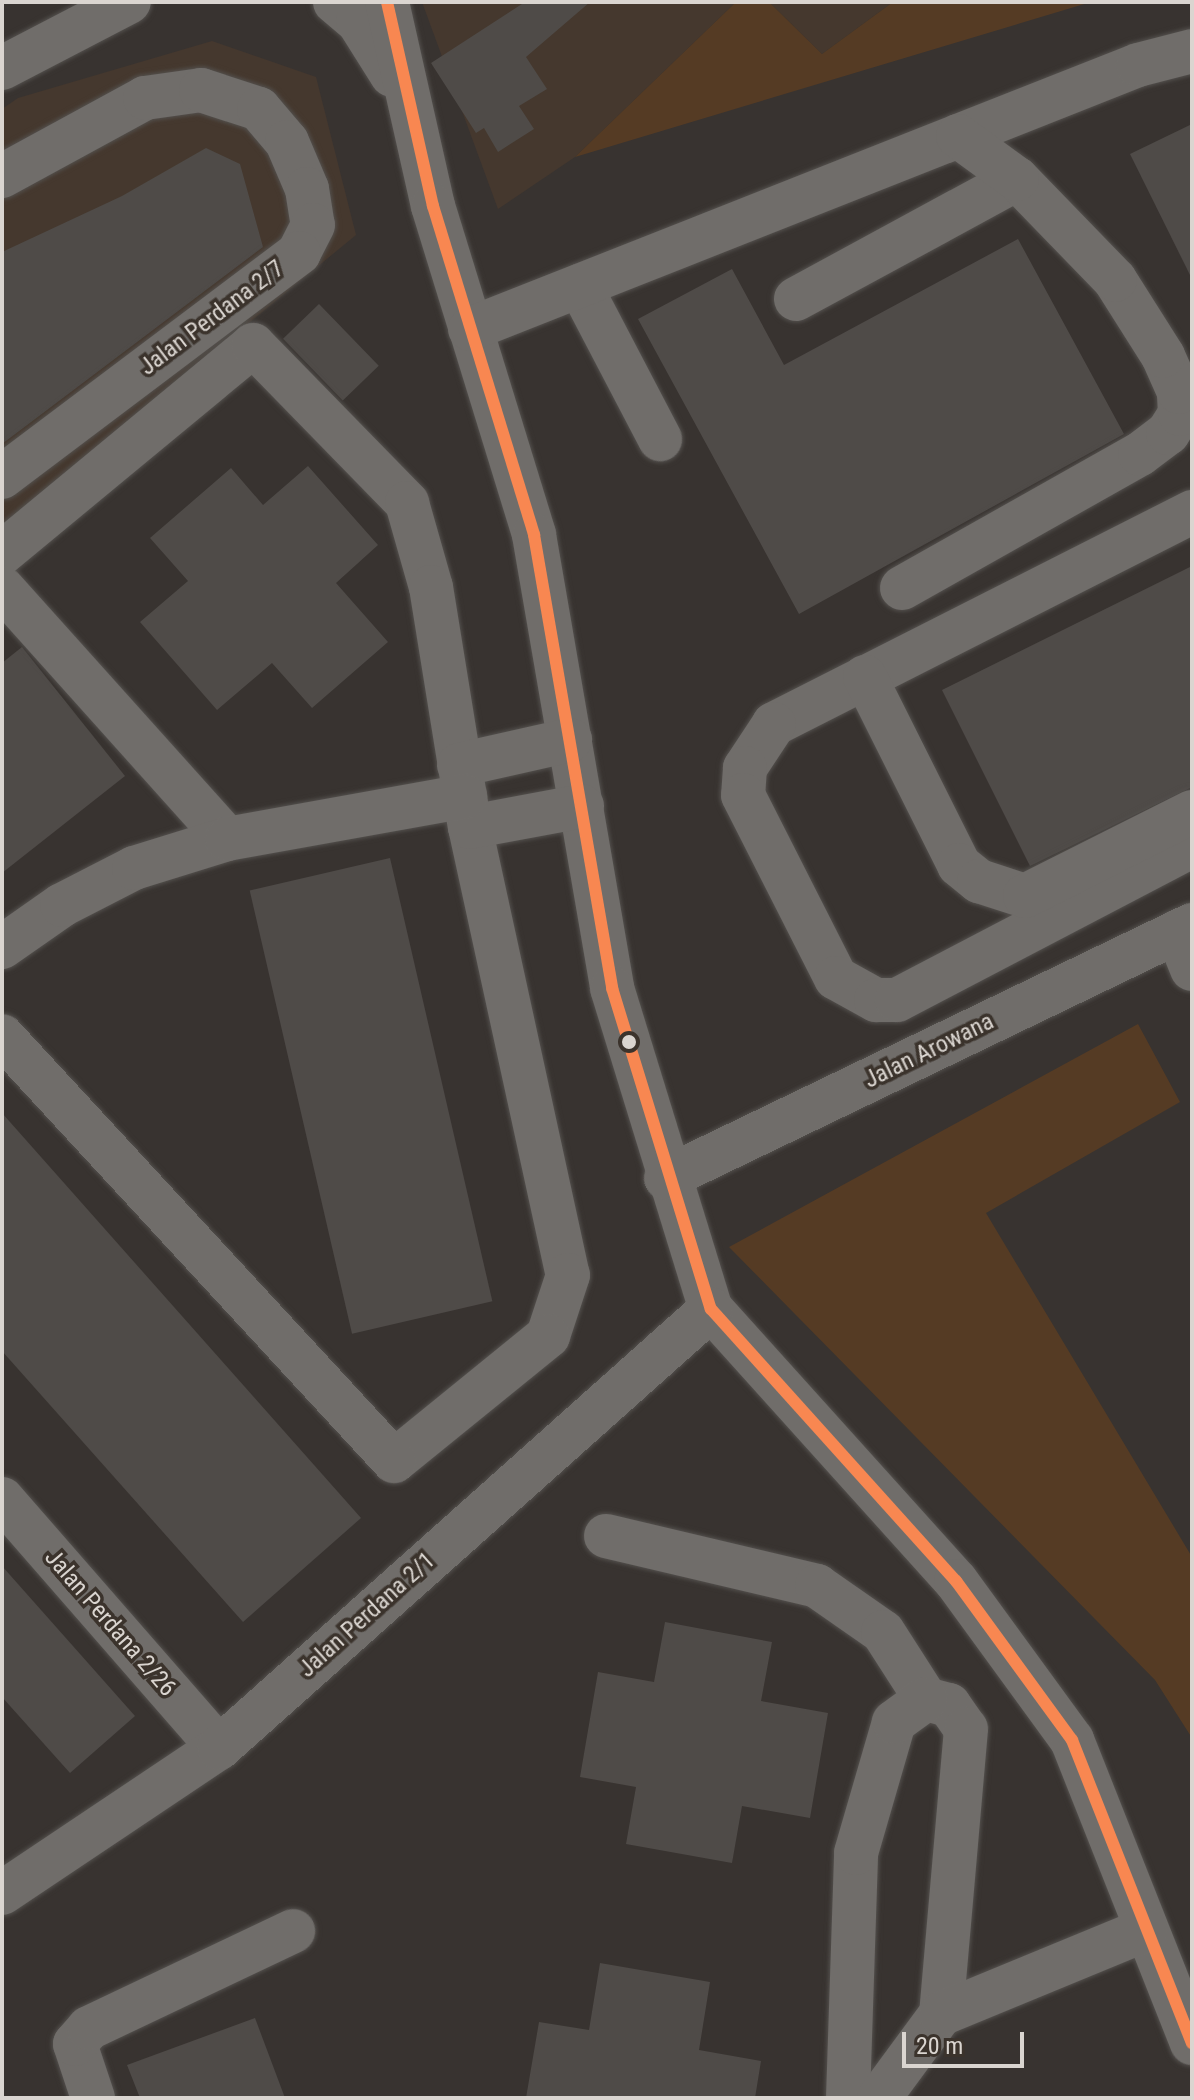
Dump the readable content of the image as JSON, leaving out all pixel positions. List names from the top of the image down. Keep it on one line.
{"streets":{"street":["Jalan Perdana 2/7","Jalan Arowana","Jalan Perdana 2/1","Jalan Perdana 2/26"]},"crossings":[["Jalan Perdana 2/1","Jalan Perdana 2/26"]],"scale_bar":"20 m"}
